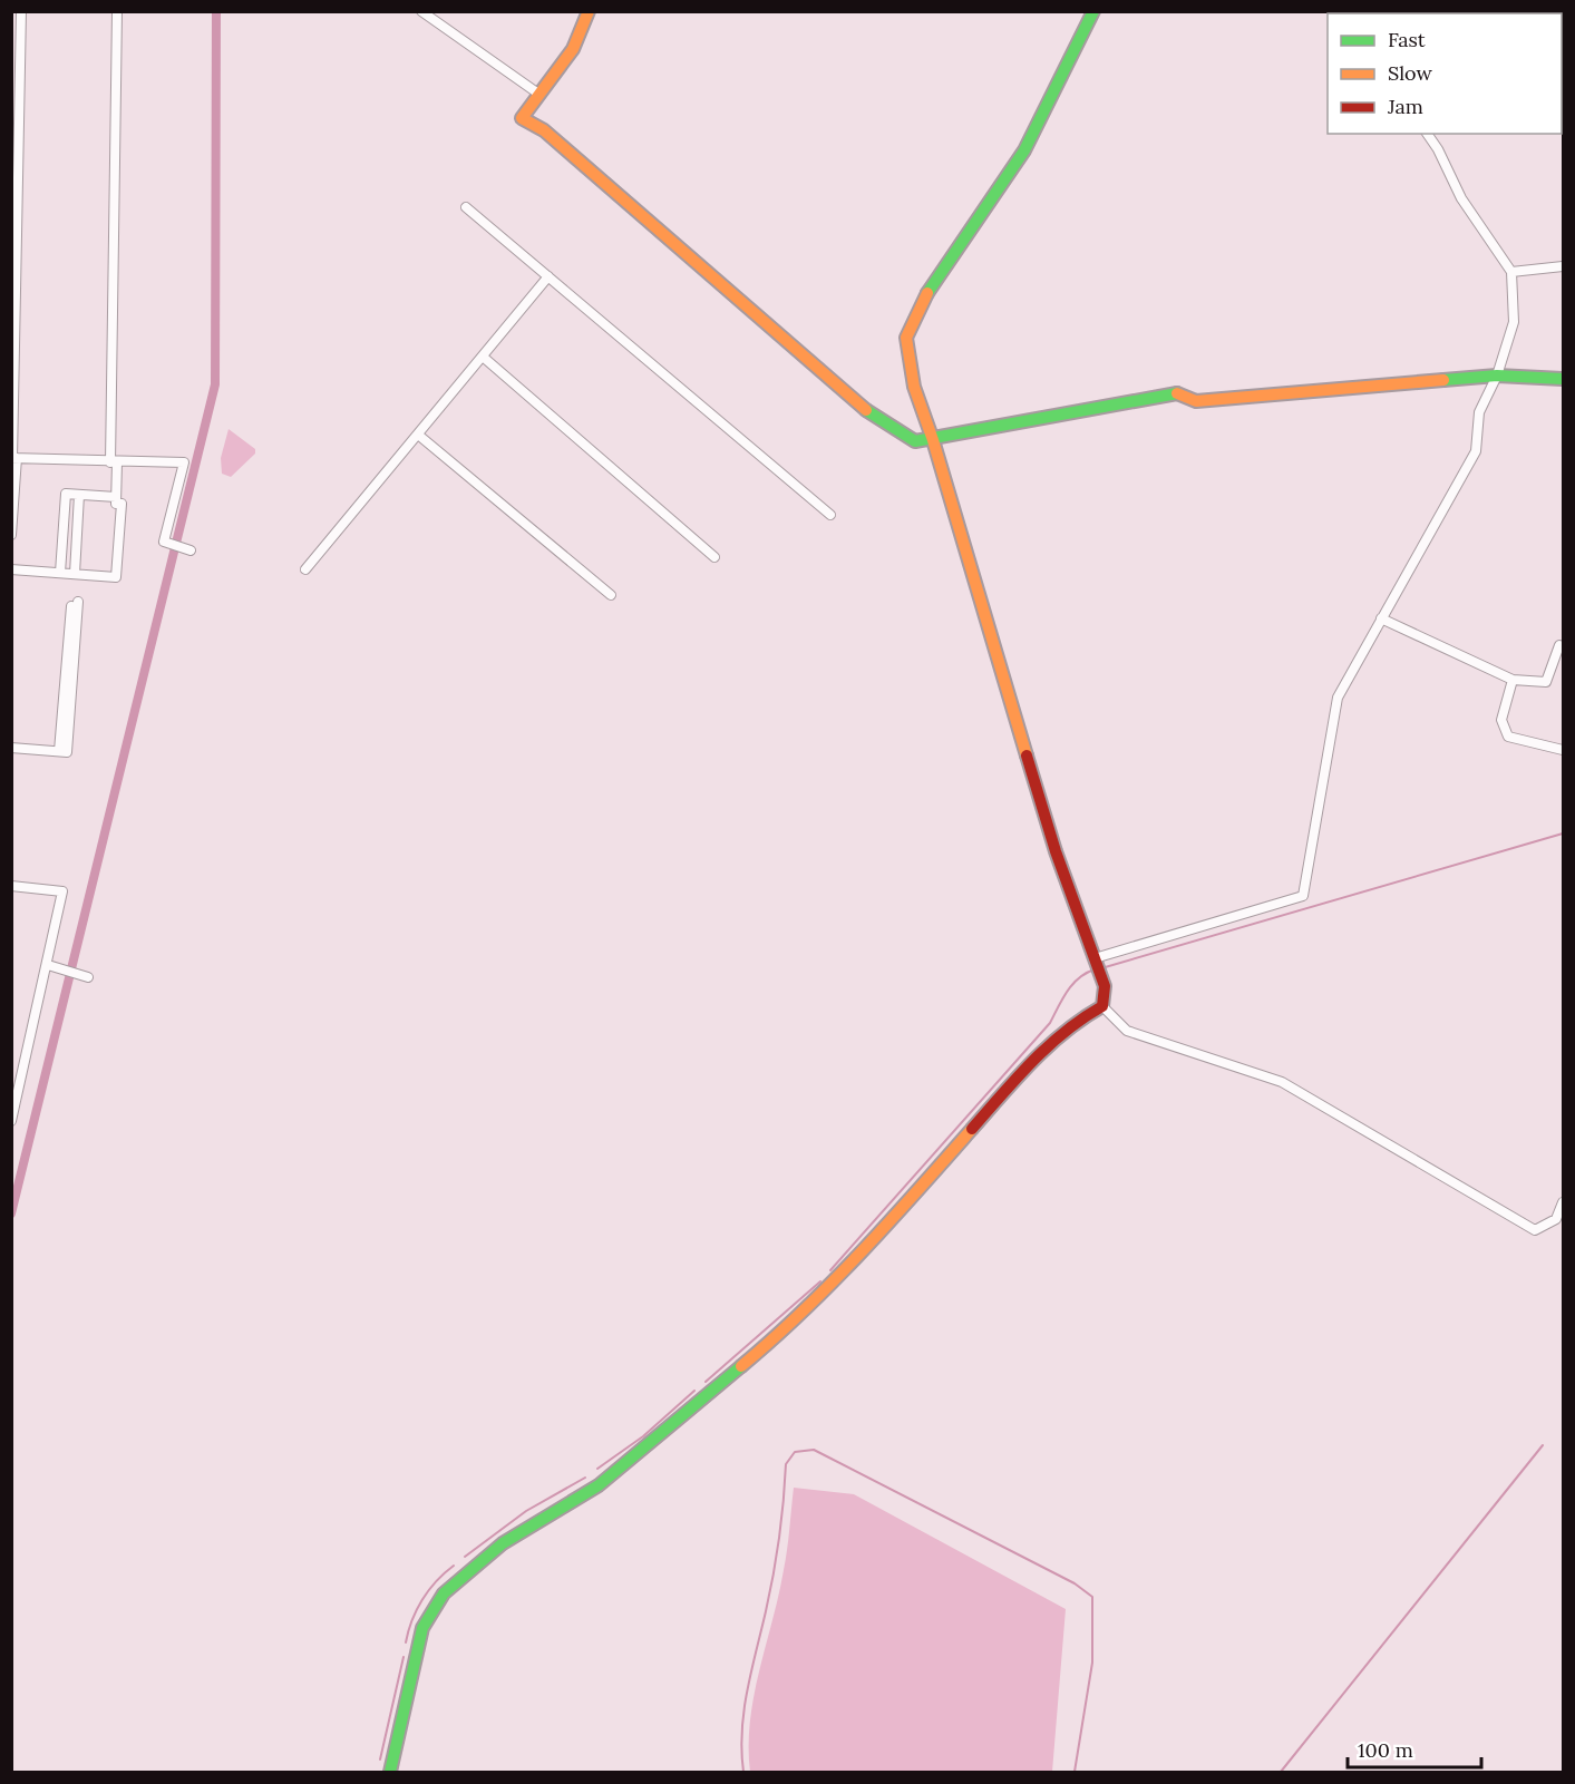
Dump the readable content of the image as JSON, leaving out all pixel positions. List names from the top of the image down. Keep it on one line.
{"legend":["Fast","Slow","Jam"],"scale_bar":"100 m"}
